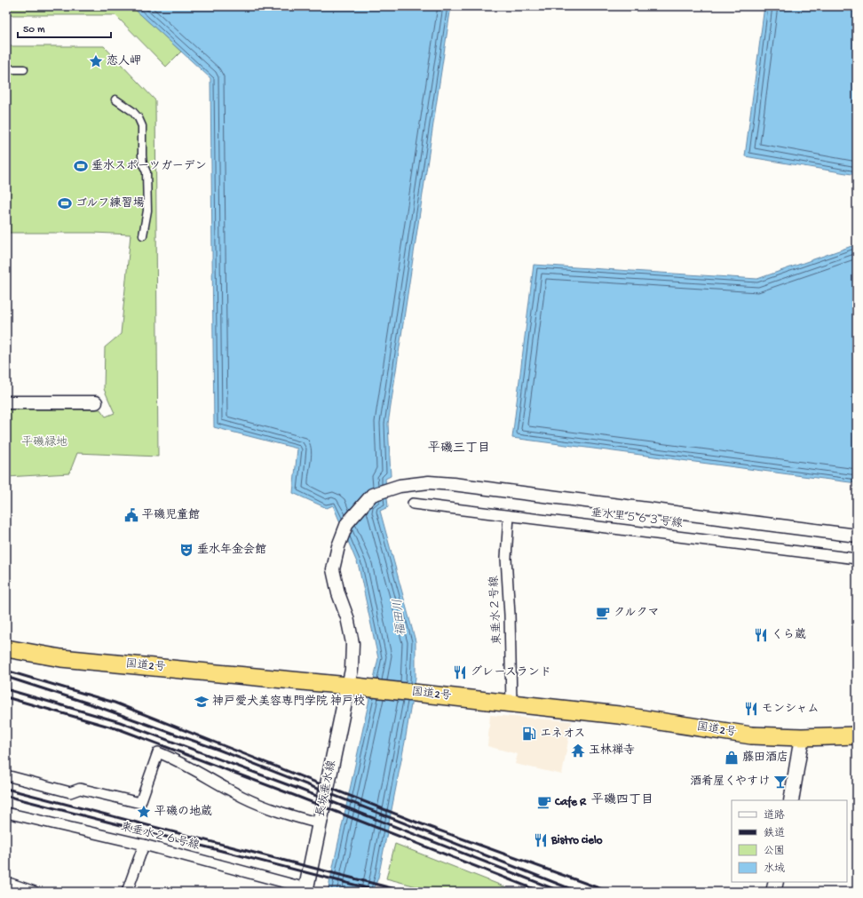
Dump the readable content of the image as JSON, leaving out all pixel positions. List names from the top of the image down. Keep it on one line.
{"streets":{"highway":["国道2号"],"main road":["長坂垂水線"],"street":["垂水里５６３号線","東垂水２号線","東垂水２６号線"]},"crossings":[["垂水里５６３号線","東垂水２号線"],["東垂水２号線","国道2号"],["国道2号","長坂垂水線"],["長坂垂水線","東垂水２６号線"]],"districts":["平磯三丁目","平磯四丁目"],"water":["福田川"],"parks":["平磯緑地"],"places":{"place":["恋人岬","平磯の地蔵"],"sports":["垂水スポーツガーデン","ゴルフ練習場"],"public building":["平磯児童館"],"theatre":["垂水年金会館"],"cafe":["クルクマ","Cafe R"],"restaurant":["くら蔵","グレースランド","モンシャム","Bistro cielo"],"school or university":["神戸愛犬美容専門学院 神戸校"],"fuel station":["エネオス"],"temple":["玉林禅寺"],"shop":["藤田酒店"],"bar":["酒肴屋くやすけ"]},"legend":["道路","鉄道","公園","水域"],"scale_bar":"50 m"}
